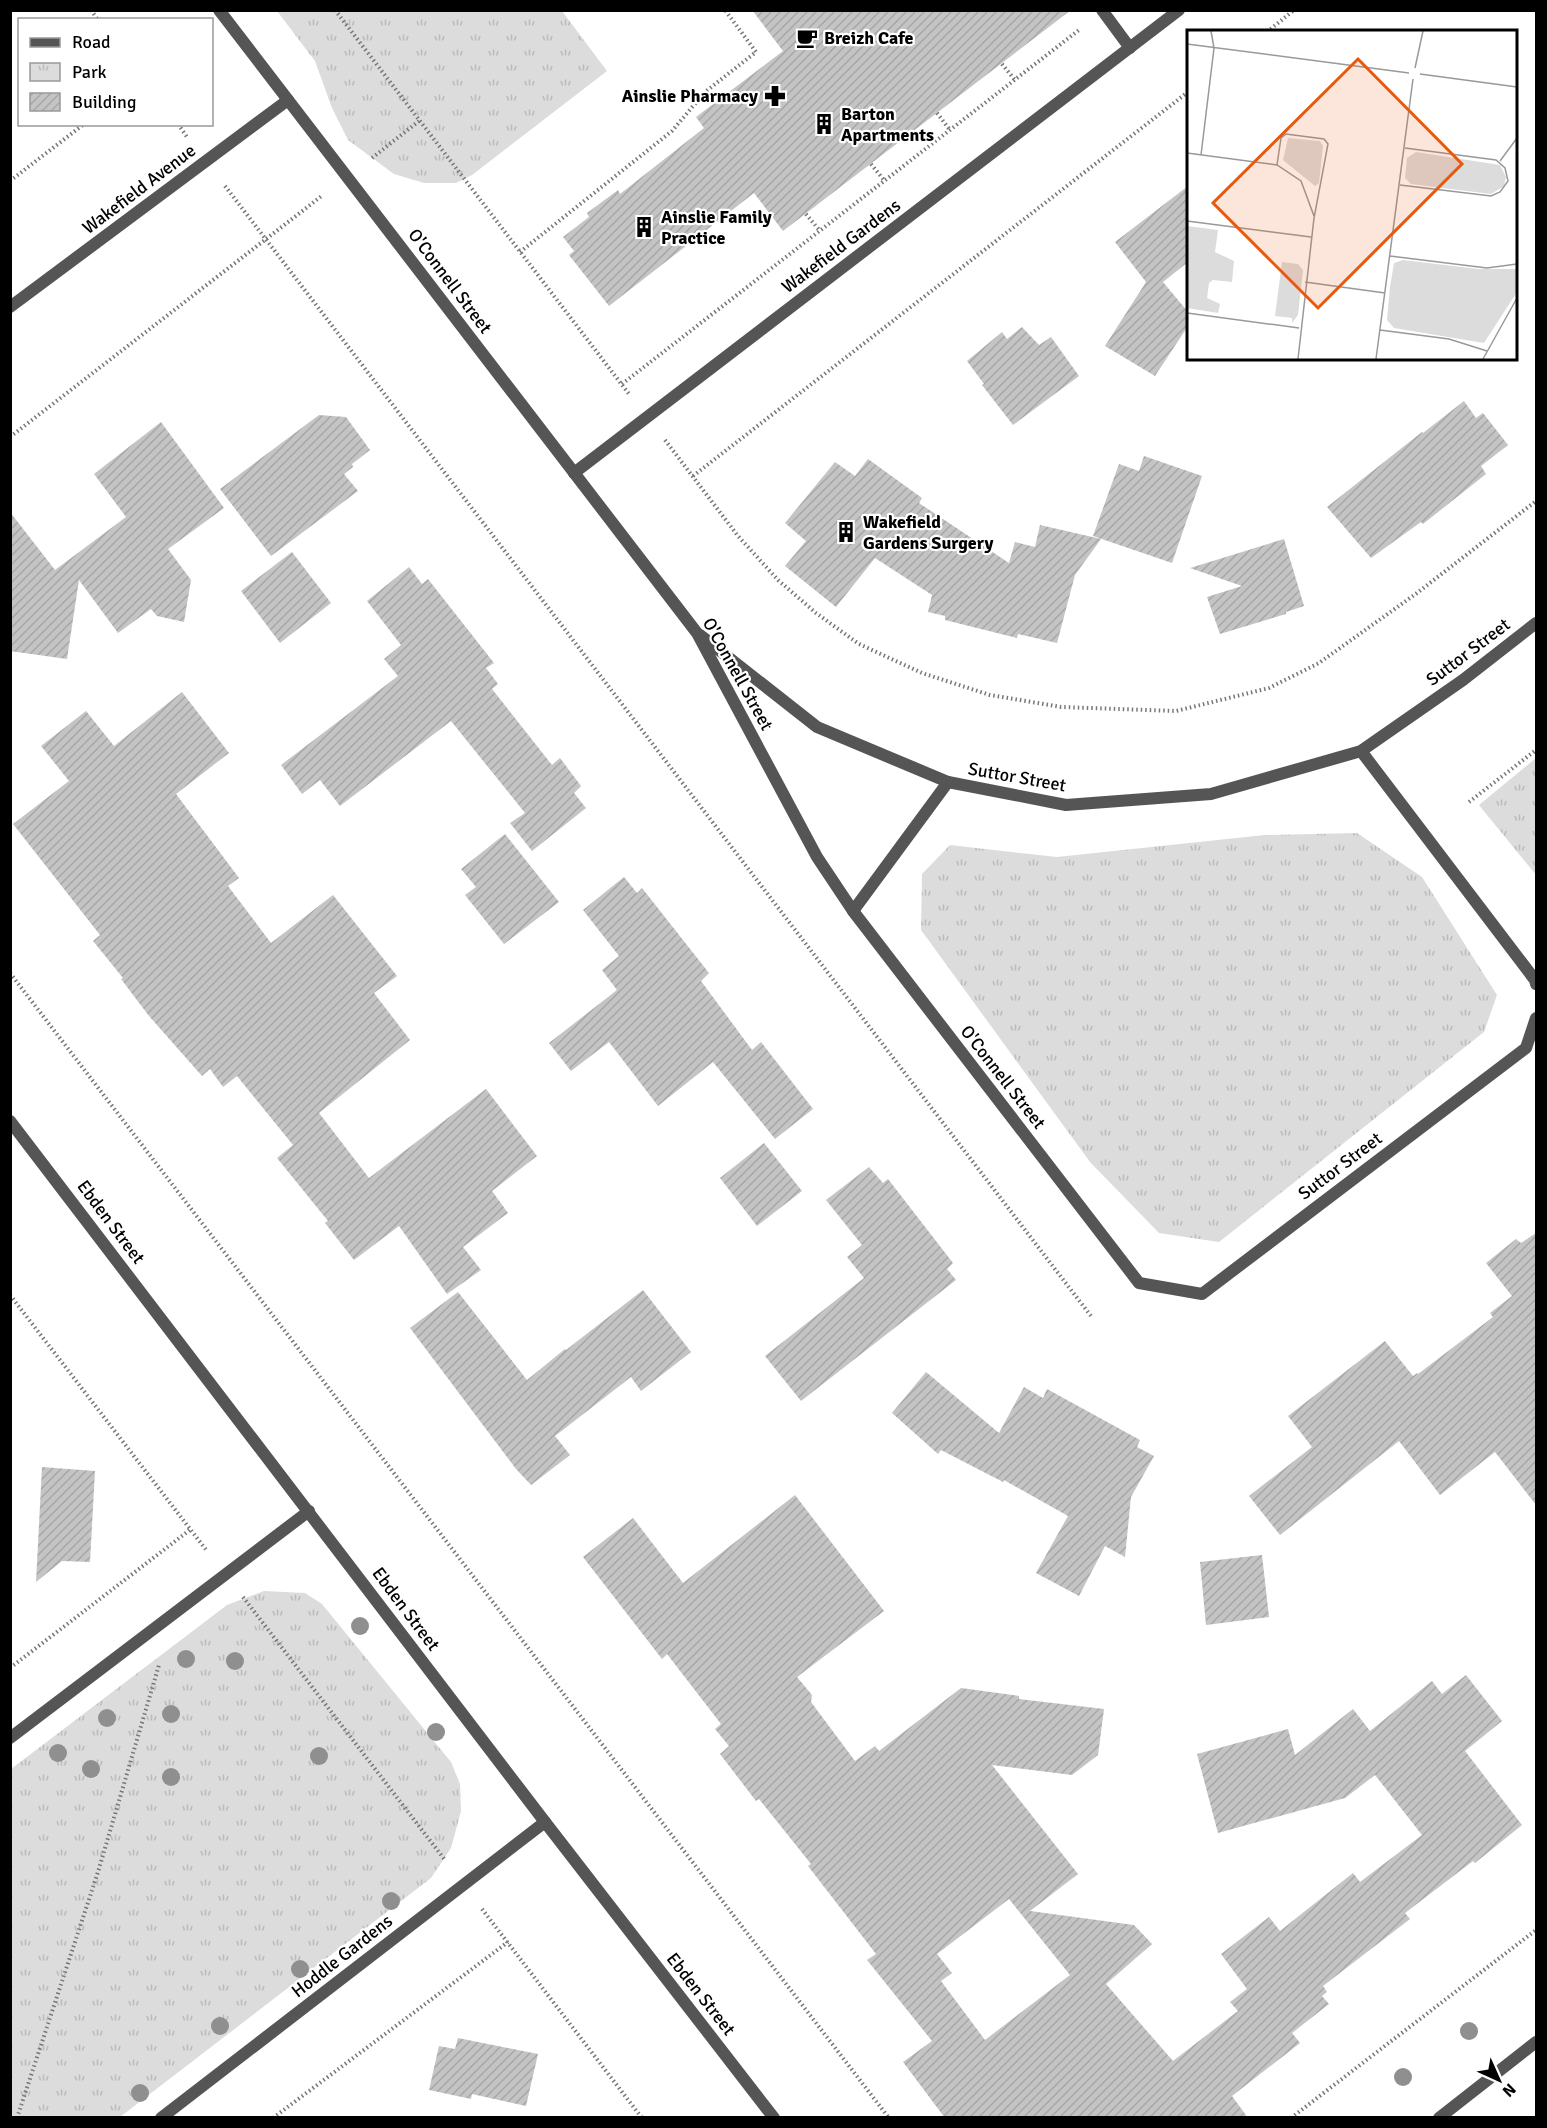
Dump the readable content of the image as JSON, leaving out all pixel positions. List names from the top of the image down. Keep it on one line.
{"streets":{"street":["Wakefield Avenue","Wakefield Gardens","O'Connell Street","Suttor Street","Ebden Street","Hoddle Gardens"]},"crossings":[["Wakefield Avenue","O'Connell Street"],["Wakefield Gardens","O'Connell Street"],["O'Connell Street","Suttor Street"],["Ebden Street","Hoddle Gardens"]],"places":{"cafe":["Breizh Cafe"],"pharmacy":["Ainslie Pharmacy"],"building":["Barton Apartments","Ainslie Family Practice","Wakefield Gardens Surgery"]},"legend":["Road","Park","Building"],"north":"bottom right"}
